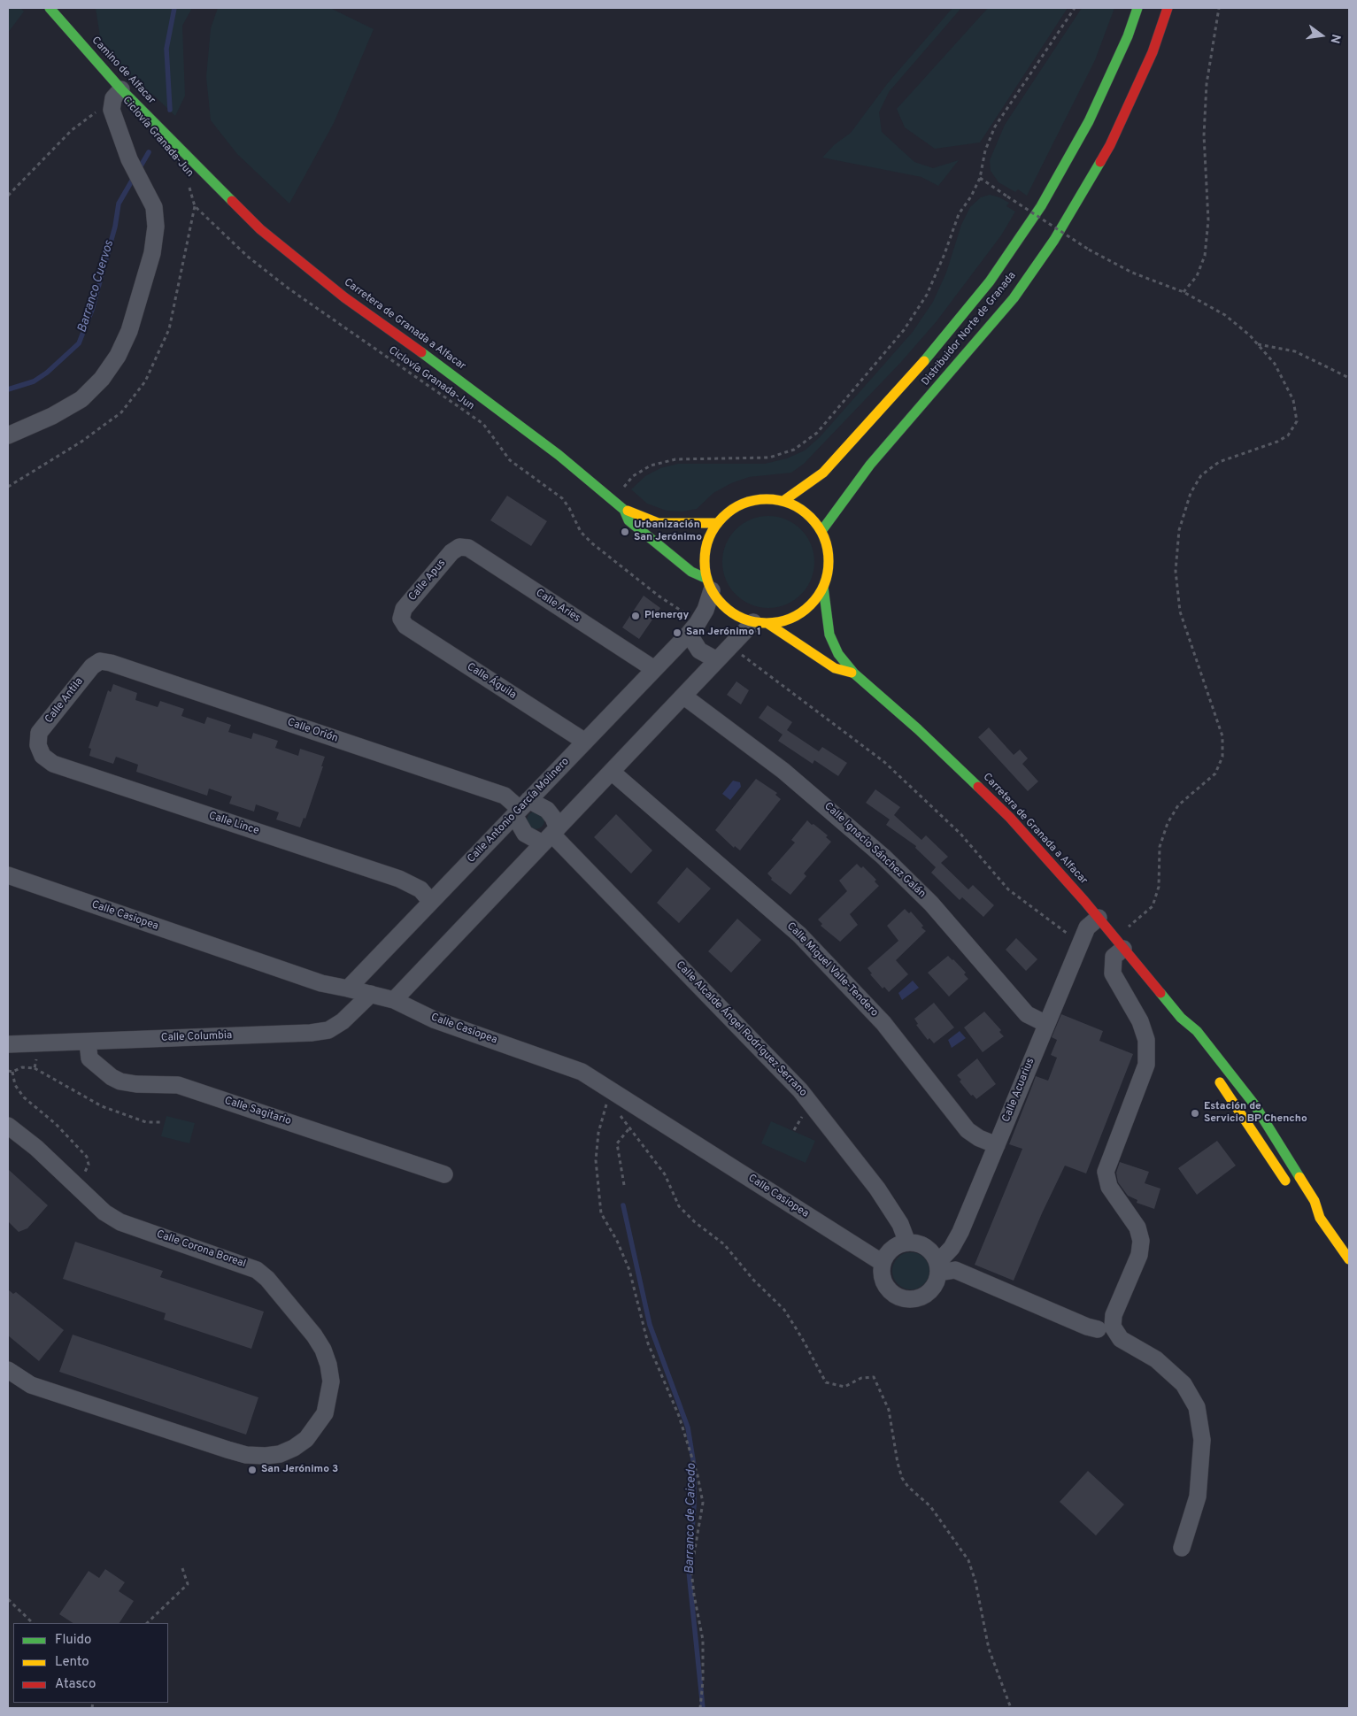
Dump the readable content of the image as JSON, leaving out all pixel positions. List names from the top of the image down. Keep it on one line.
{"streets":{"main road":["Camino de Alfacar","Carretera de Granada a Alfacar","Distribuidor Norte de Granada"],"street":["Calle Apus","Calle Aries","Calle Águila","Calle Antila","Calle Orión","Calle Antonio García Molinero","Calle Lince","Calle Ignacio Sánchez Galán","Calle Casiopea","Calle Miguel Valle-Tendero","Calle Alcalde Ángel Rodríguez Serrano","Calle Columbia","Calle Acuarius","Calle Sagitario","Calle Corona Boreal"],"path":["Ciclovía Granada-Jun"]},"crossings":[["Camino de Alfacar","Carretera de Granada a Alfacar"],["Ciclovía Granada-Jun","Calle Antonio García Molinero"],["Carretera de Granada a Alfacar","Distribuidor Norte de Granada"],["Carretera de Granada a Alfacar","Calle Antonio García Molinero"],["Carretera de Granada a Alfacar","Calle Acuarius"],["Distribuidor Norte de Granada","Calle Antonio García Molinero"],["Calle Apus","Calle Aries"],["Calle Apus","Calle Águila"],["Calle Aries","Calle Antonio García Molinero"],["Calle Águila","Calle Antonio García Molinero"],["Calle Antila","Calle Orión"],["Calle Antila","Calle Lince"],["Calle Orión","Calle Antonio García Molinero"],["Calle Antonio García Molinero","Calle Lince"],["Calle Antonio García Molinero","Calle Casiopea"],["Calle Ignacio Sánchez Galán","Calle Acuarius"],["Calle Casiopea","Calle Alcalde Ángel Rodríguez Serrano"],["Calle Casiopea","Calle Columbia"],["Calle Casiopea","Calle Acuarius"],["Calle Miguel Valle-Tendero","Calle Acuarius"],["Calle Alcalde Ángel Rodríguez Serrano","Calle Acuarius"],["Calle Columbia","Calle Sagitario"]],"water":["Barranco Cuervos","Barranco de Caicedo"],"places":["Urbanización San Jerónimo","Plenergy","San Jerónimo 1","Estación de Servicio BP Chencho","San Jerónimo 3"],"legend":["Fluido","Lento","Atasco"],"north":"right"}
